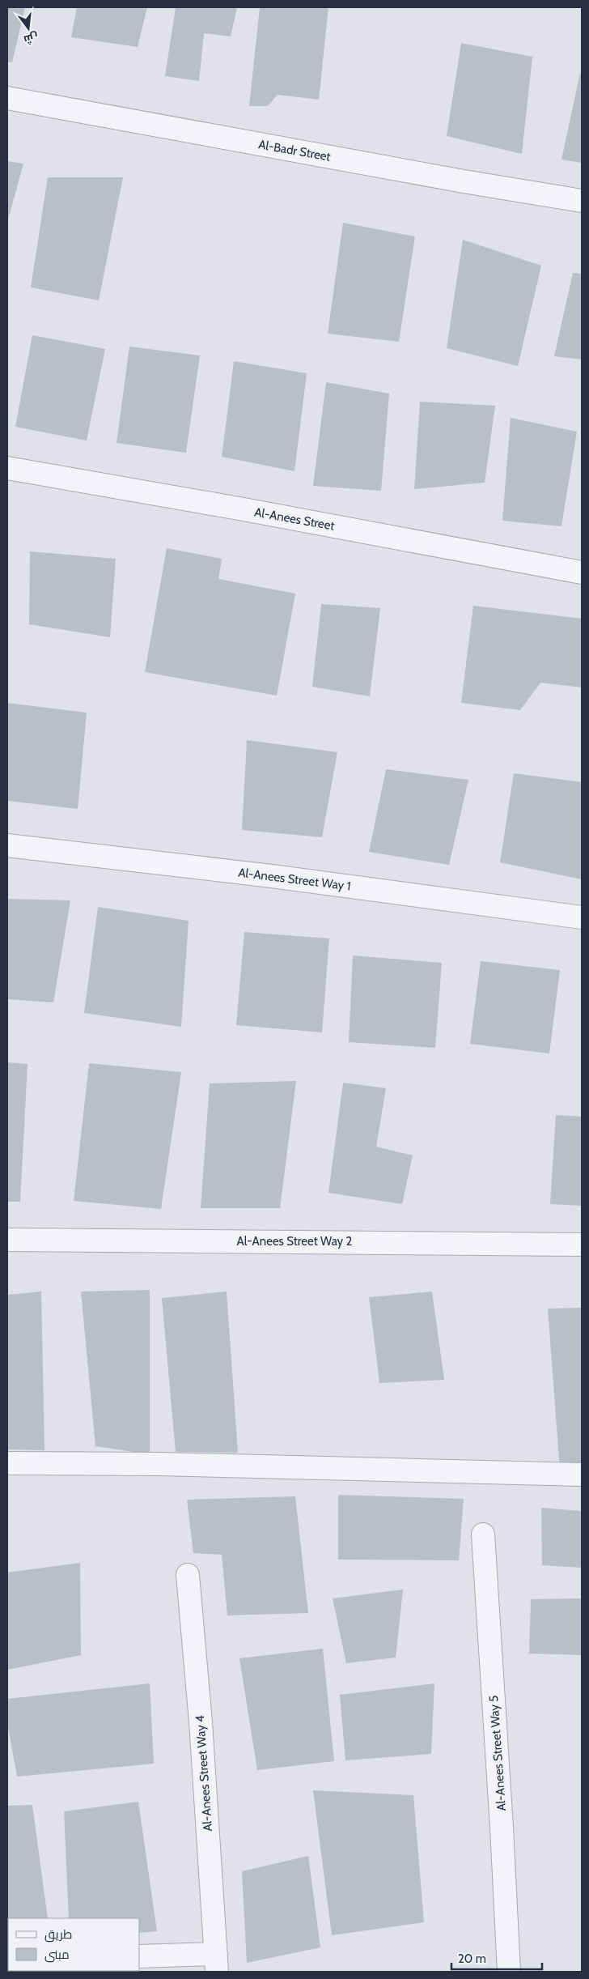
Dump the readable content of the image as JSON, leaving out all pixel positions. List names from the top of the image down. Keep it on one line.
{"streets":{"street":["Al-Badr Street","Al-Anees Street","Al-Anees Street Way 1","Al-Anees Street Way 2","Al-Anees Street Way 5","Al-Anees Street Way 4"]},"legend":["طريق","مبنى"],"scale_bar":"20 m","north":"bottom"}
